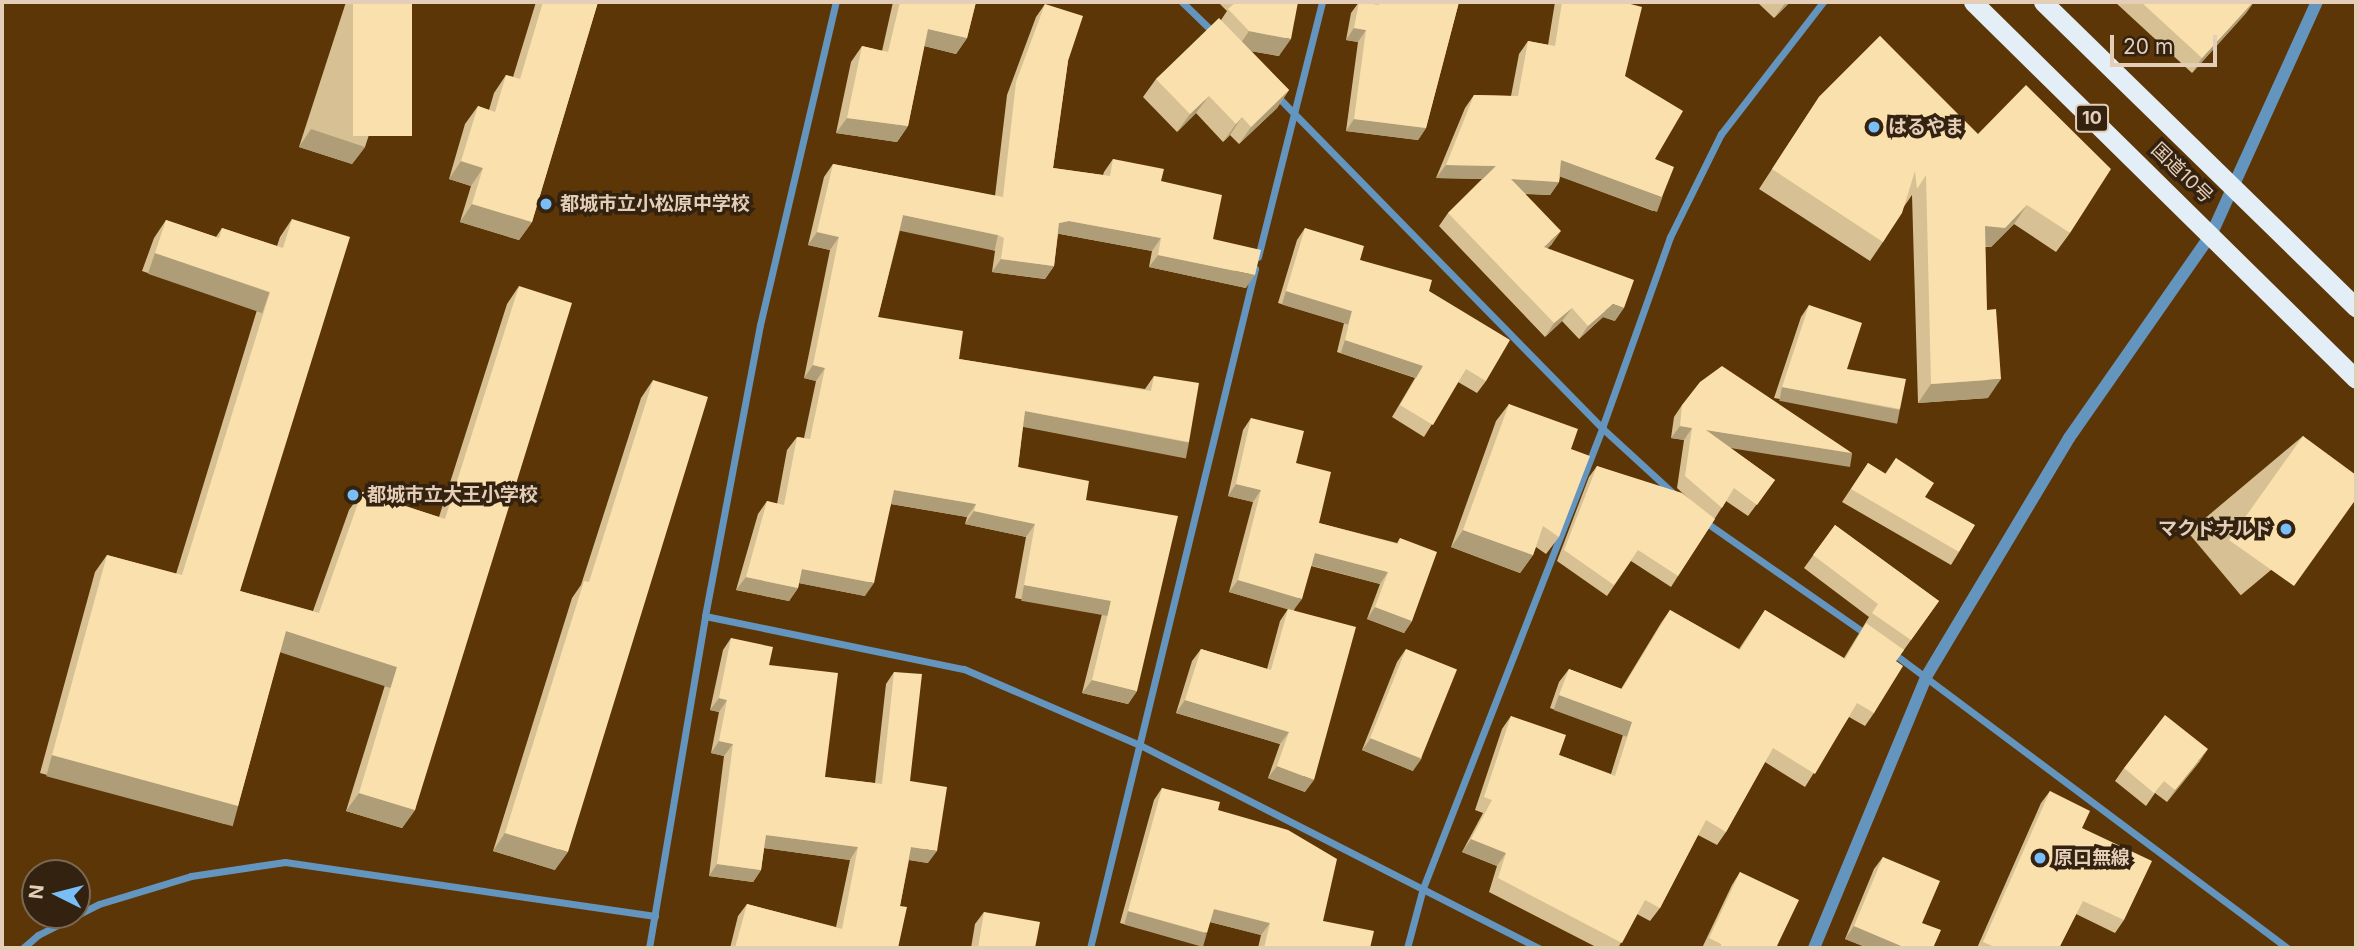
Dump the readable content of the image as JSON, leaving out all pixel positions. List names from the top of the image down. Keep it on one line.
{"streets":{"highway":["10","国道10号"]},"places":["はるやま","都城市立小松原中学校","都城市立大王小学校","マクドナルド","原口無線"],"scale_bar":"20 m","north":"left"}
